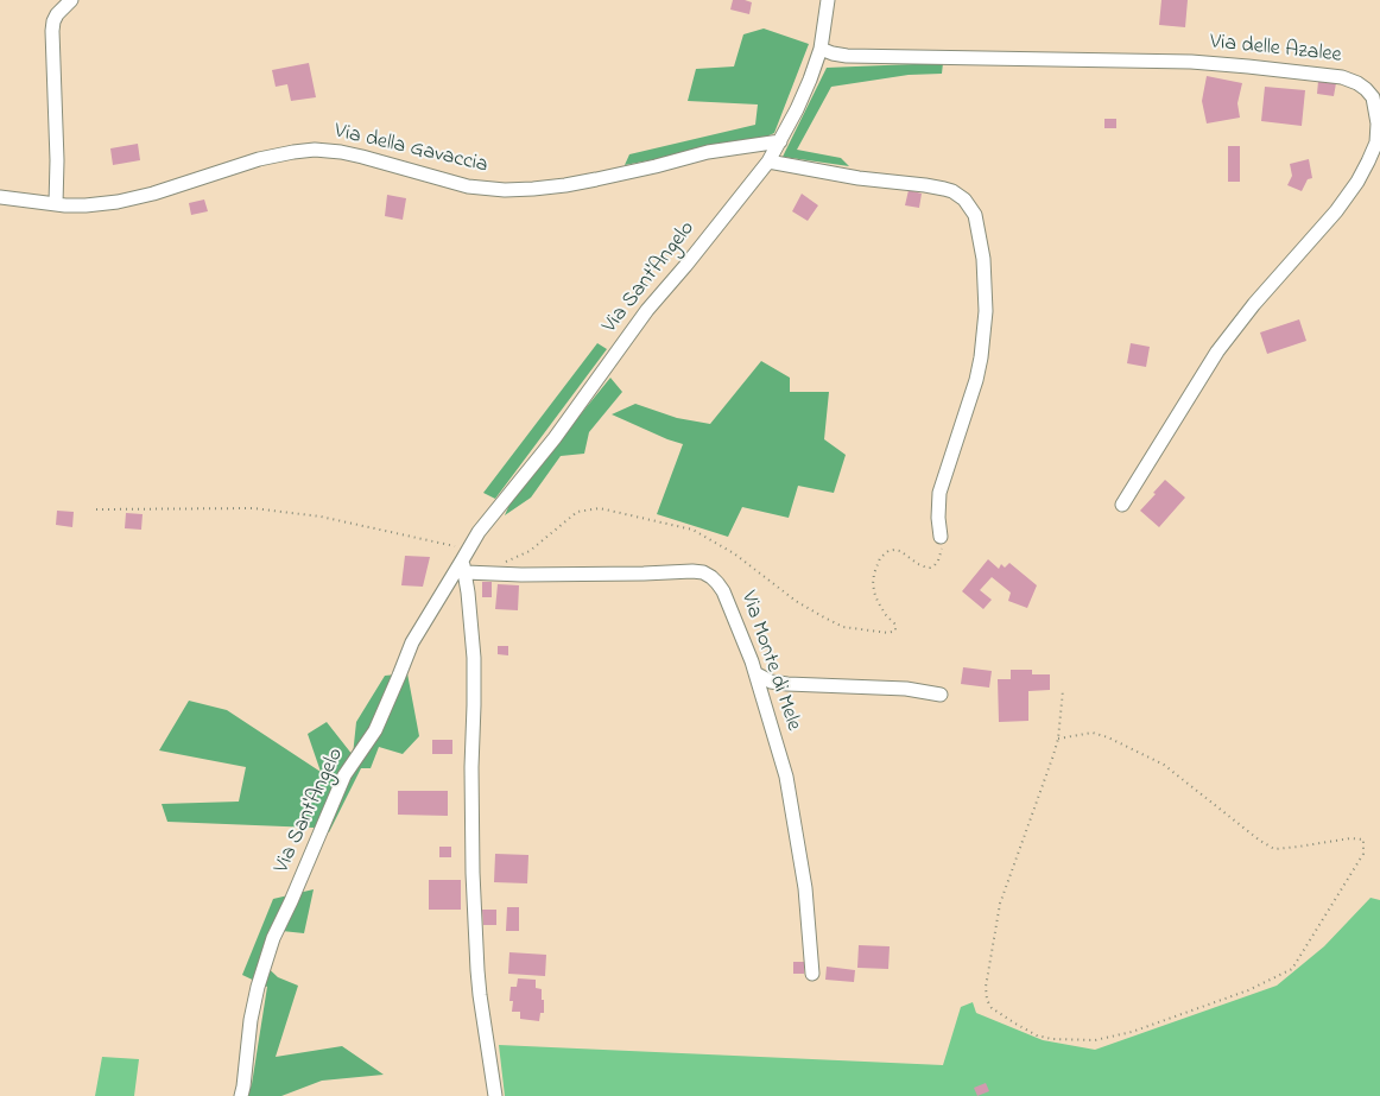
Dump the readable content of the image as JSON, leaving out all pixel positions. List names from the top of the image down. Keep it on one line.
{"streets":{"street":["Via delle Azalee","Via della Gavaccia","Via Sant'Angelo","Via Monte di Mele"]},"crossings":[["Via delle Azalee","Via Sant'Angelo"],["Via della Gavaccia","Via Sant'Angelo"],["Via Sant'Angelo","Via Monte di Mele"]]}
